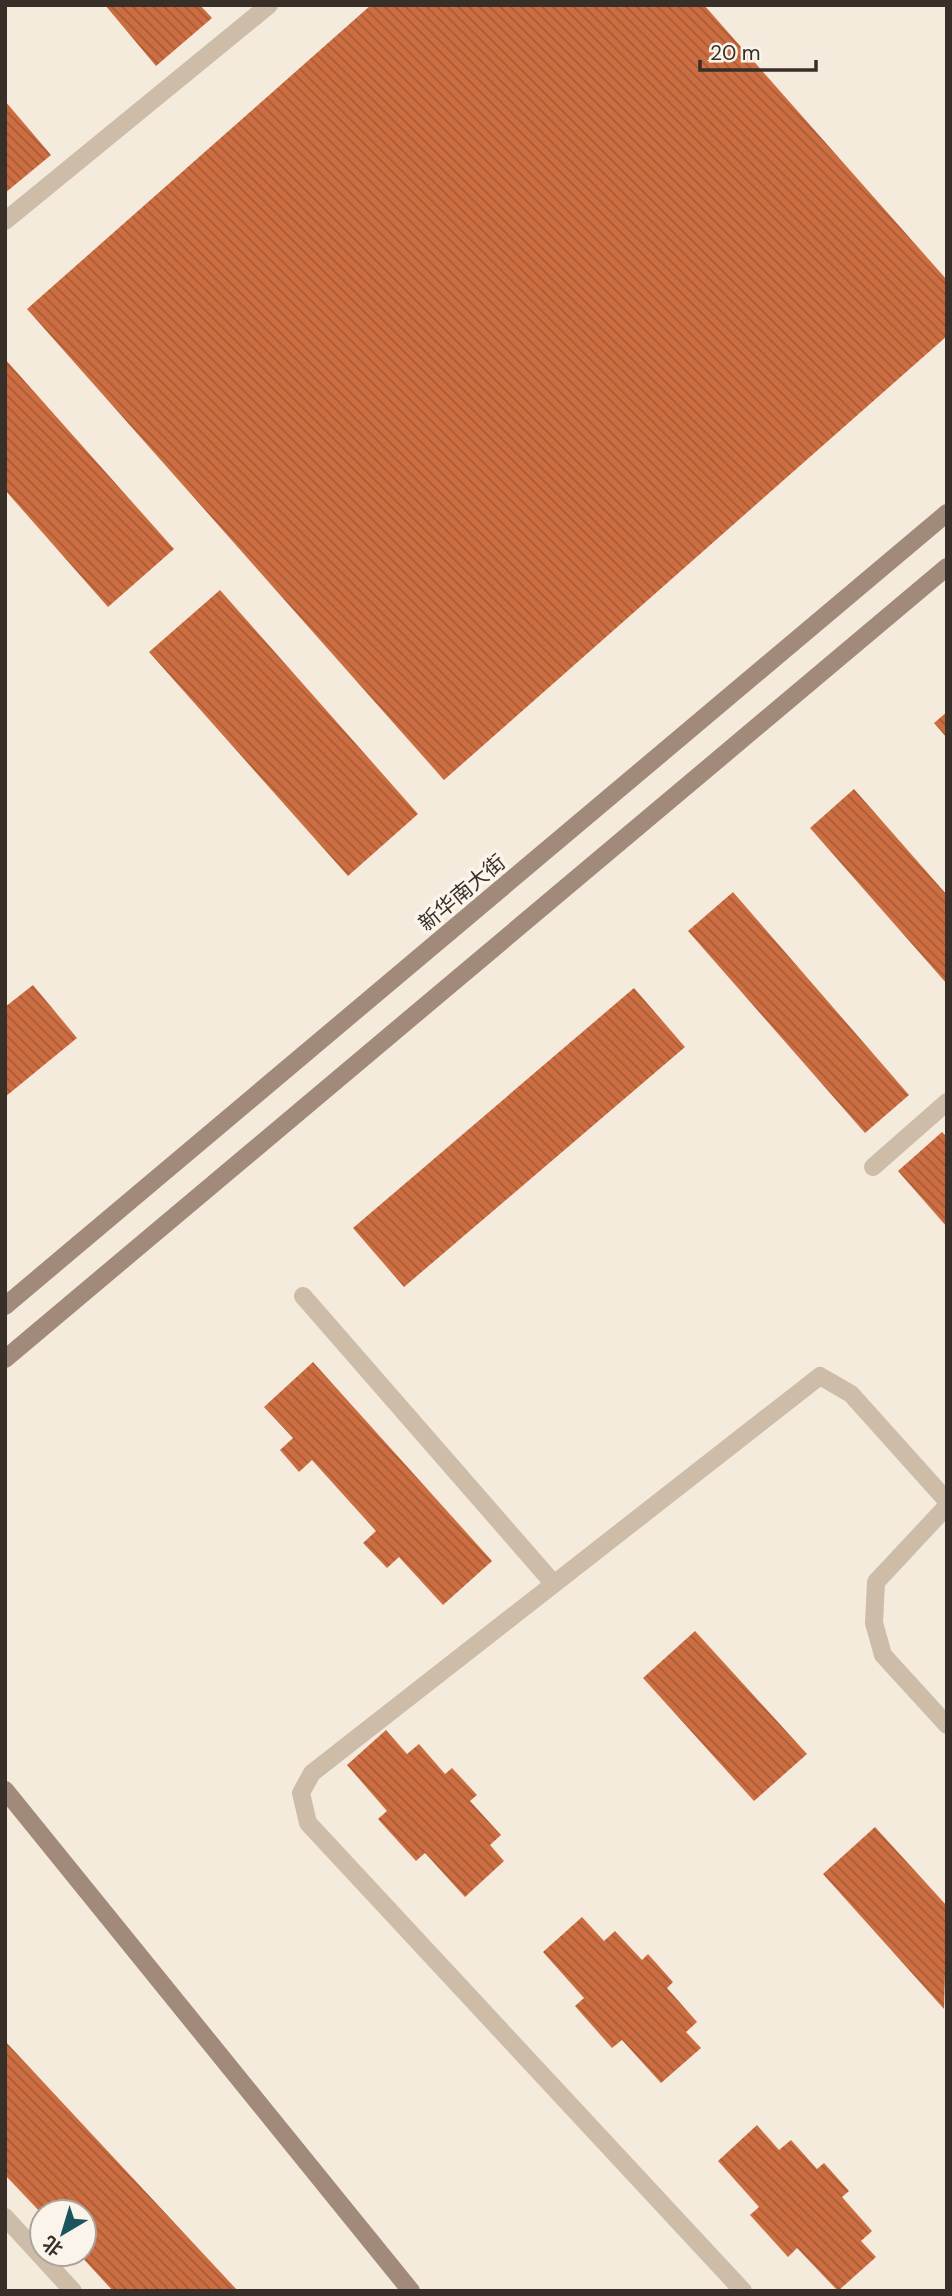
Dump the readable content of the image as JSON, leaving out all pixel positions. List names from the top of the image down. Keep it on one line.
{"streets":{"main road":["新华南大街"]},"scale_bar":"20 m","north":"bottom left"}
